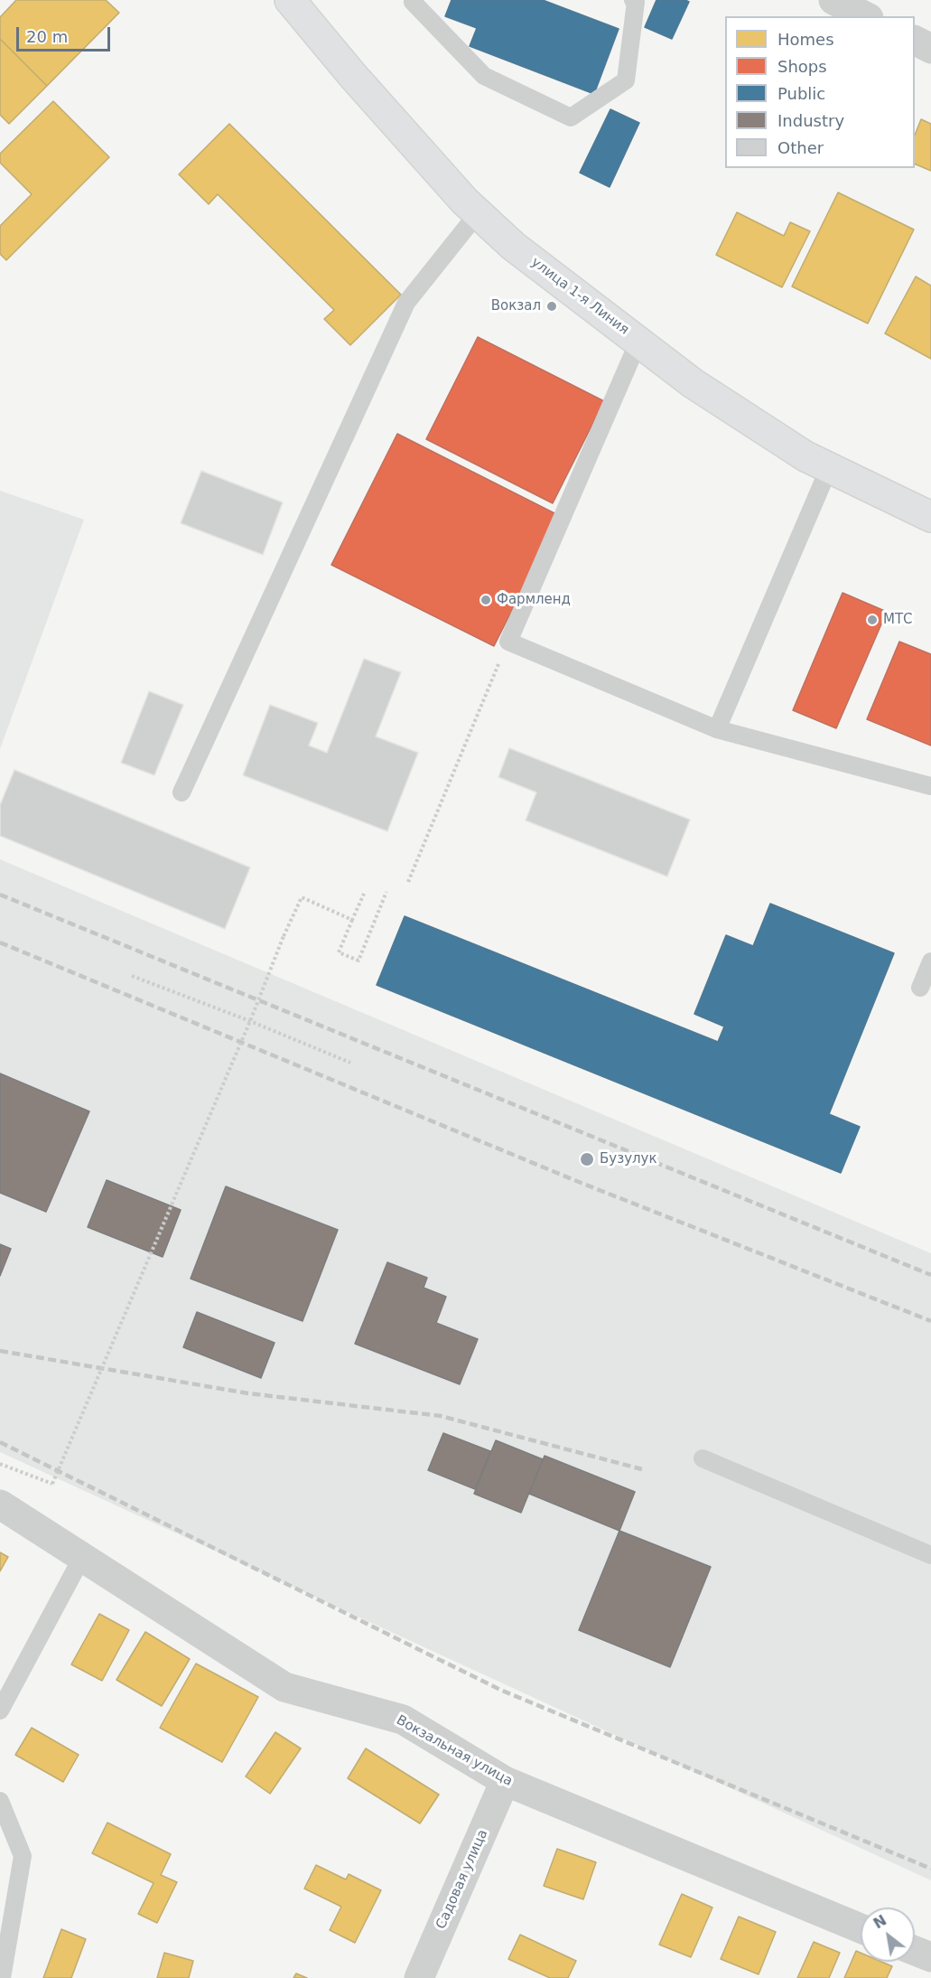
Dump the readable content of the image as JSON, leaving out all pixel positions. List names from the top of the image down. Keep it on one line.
{"streets":{"main road":["улица 1-я Линия"],"street":["Вокзальная улица","Садовая улица"]},"crossings":[["Вокзальная улица","Садовая улица"]],"places":["Вокзал","Фармленд","МТС","Бузулук"],"legend":["Homes","Shops","Public","Industry","Other"],"scale_bar":"20 m","north":"top left"}
